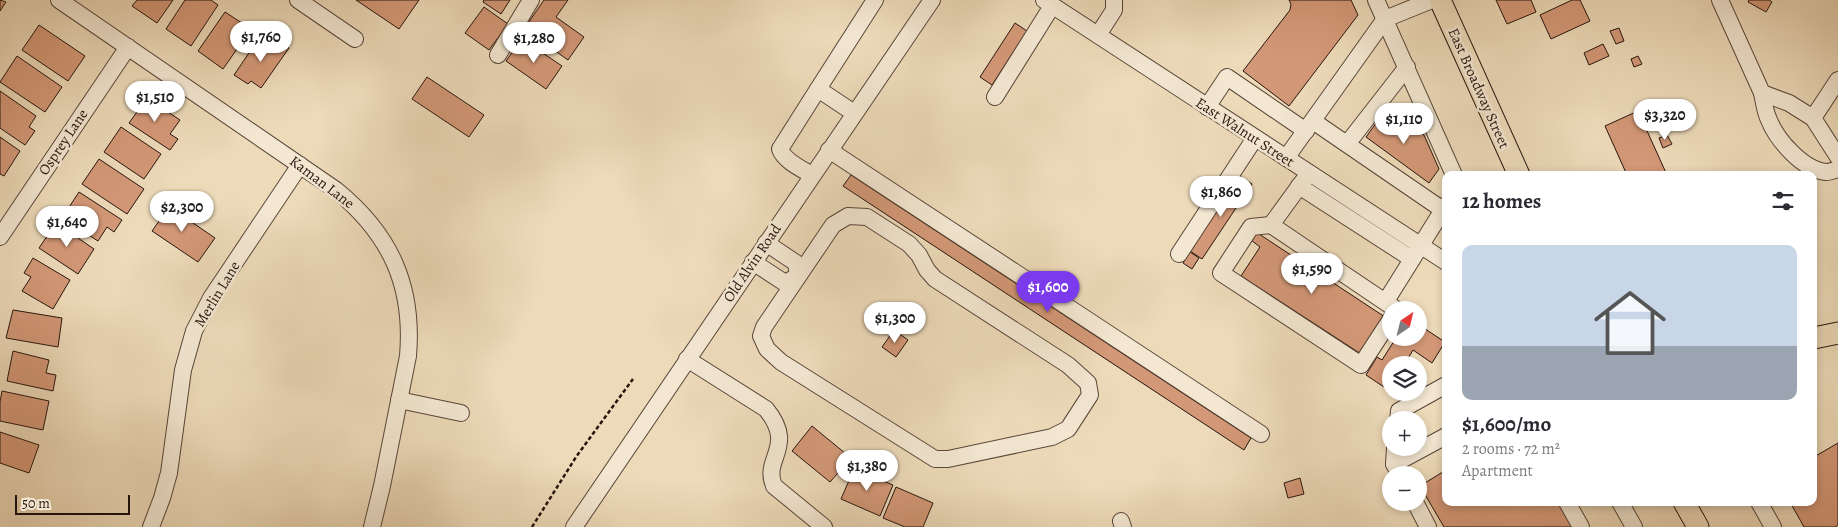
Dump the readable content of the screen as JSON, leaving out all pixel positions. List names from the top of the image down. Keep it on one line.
{"streets":{"main road":["East Broadway Street"],"street":["East Walnut Street","Osprey Lane","Kaman Lane","Old Alvin Road","Merlin Lane"]},"crossings":[["Osprey Lane","Kaman Lane"],["Kaman Lane","Merlin Lane"]],"scale_bar":"50 m","north":"top right","page":{"price":["$1,760","$1,280","$1,510","$3,320","$1,110","$1,860","$2,300","$1,640","$1,590","$1,600","$1,300","$1,380"],"heading":"12 homes","list":[{"name":"$1,600/mo","note":"2 rooms · 72 m² · Apartment"}],"map_buttons":["+","−"],"scale":"50 m"}}
